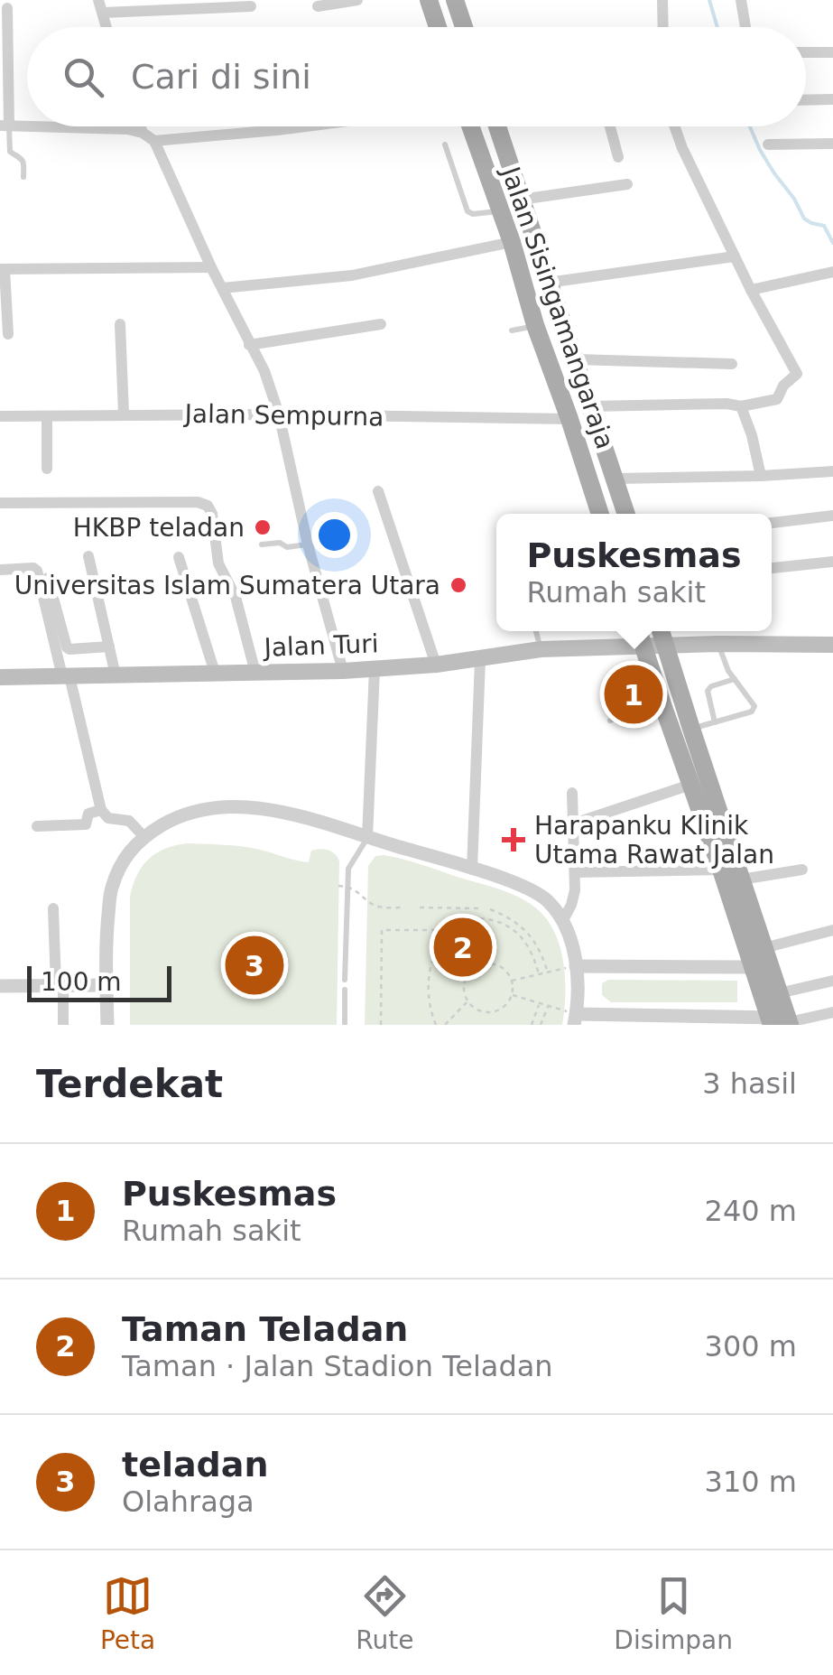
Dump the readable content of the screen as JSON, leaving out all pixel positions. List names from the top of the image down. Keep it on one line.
{"streets":{"main road":["Jalan Sisingamangaraja","Jalan Turi"],"street":["Jalan Sempurna"]},"crossings":[["Jalan Sisingamangaraja","Jalan Sempurna"]],"places":{"other":["HKBP teladan","Universitas Islam Sumatera Utara"],"health":["Harapanku Klinik Utama Rawat Jalan"]},"scale_bar":"100 m","page":{"search":"Cari di sini","popup":["Puskesmas","Rumah sakit"],"pins":["1","2","3"],"scale":"100 m","heading":["Terdekat","3 hasil"],"list":[{"mark":"1","name":"Puskesmas","note":"Rumah sakit","value":"240 m"},{"mark":"2","name":"Taman Teladan","note":"Taman · Jalan Stadion Teladan","value":"300 m"},{"mark":"3","name":"teladan","note":"Olahraga","value":"310 m"}],"nav":["Peta","Rute","Disimpan"]}}
